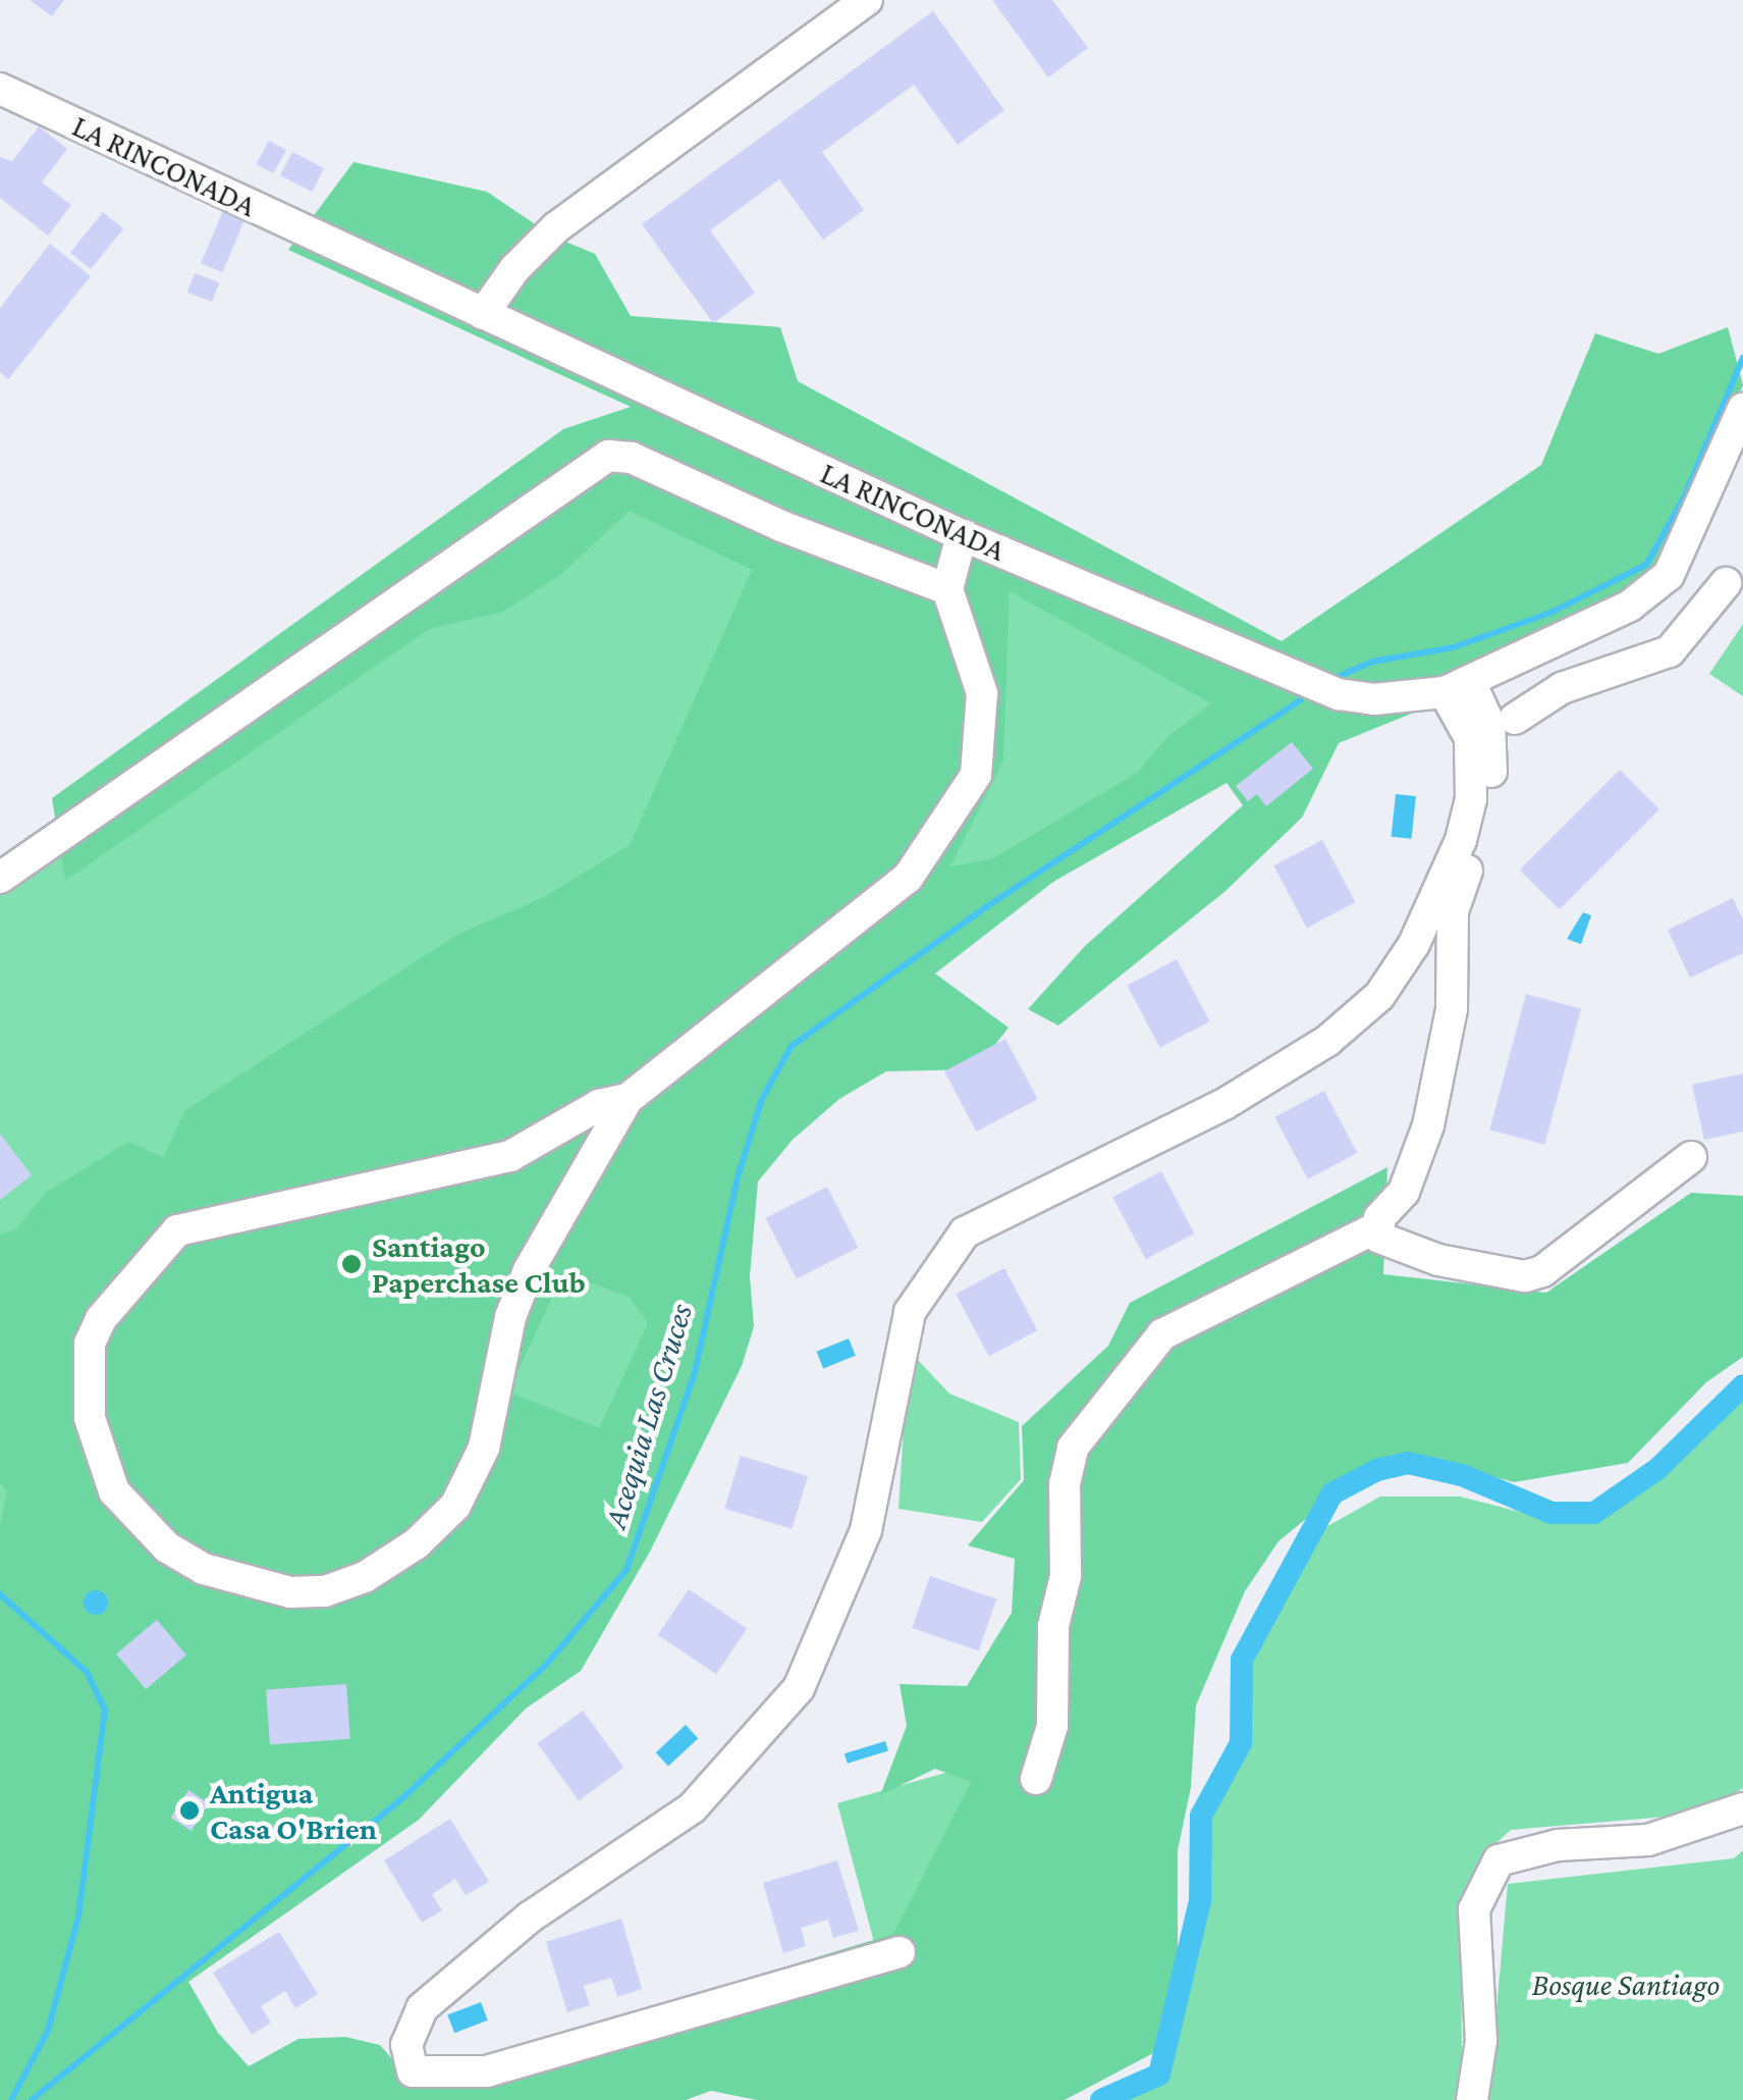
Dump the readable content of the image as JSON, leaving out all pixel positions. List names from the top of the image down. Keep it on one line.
{"streets":{"street":["LA RINCONADA"]},"water":["Acequia Las Cruces"],"parks":["Bosque Santiago"],"places":["Santiago Paperchase Club","Antigua Casa O'Brien"]}
